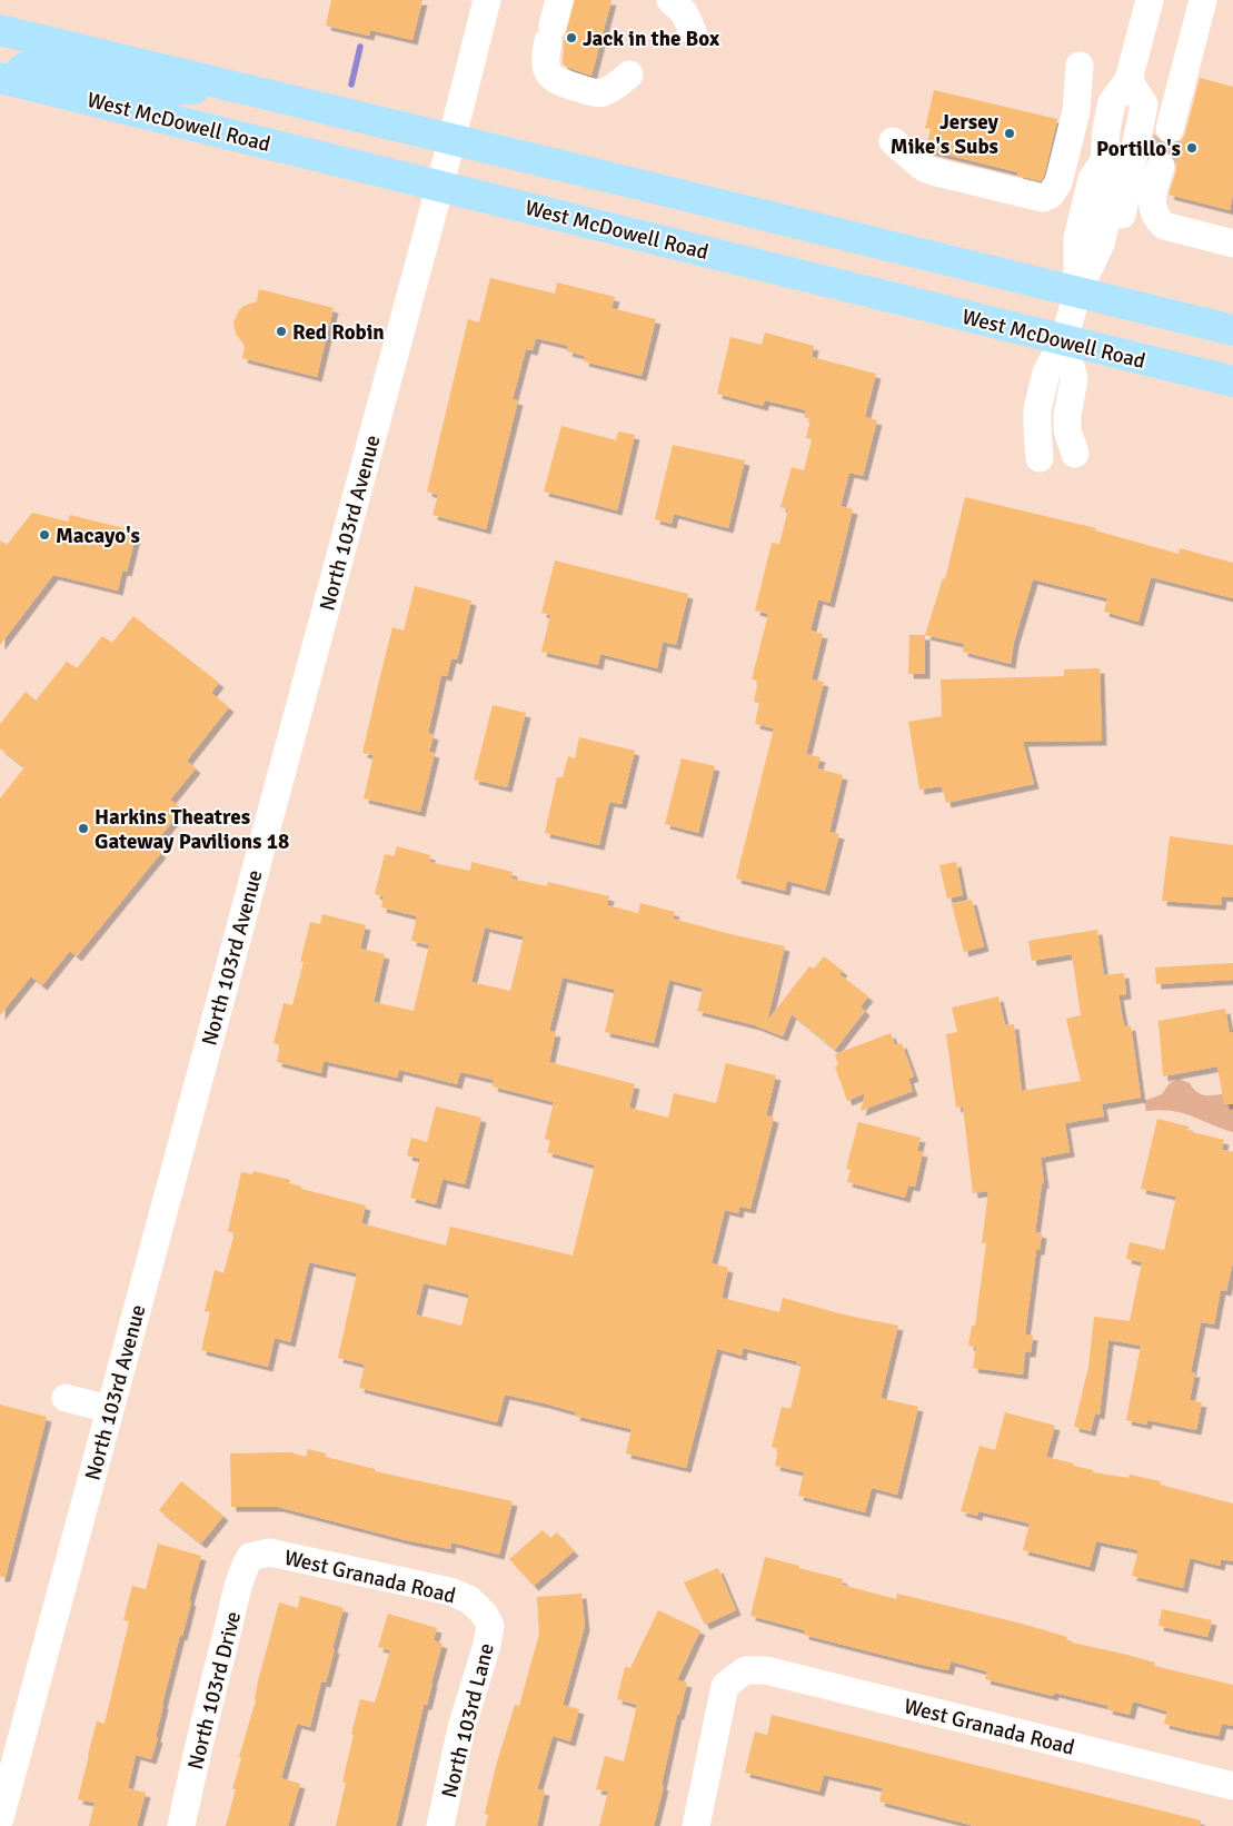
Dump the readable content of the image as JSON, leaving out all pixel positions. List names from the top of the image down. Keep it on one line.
{"streets":{"main road":["West McDowell Road"],"street":["North 103rd Avenue","West Granada Road","North 103rd Drive","North 103rd Lane"]},"crossings":[["West McDowell Road","North 103rd Avenue"],["West Granada Road","North 103rd Drive"],["West Granada Road","North 103rd Lane"]],"places":["Jack in the Box","Jersey Mike's Subs","Portillo's","Red Robin","Macayo's","Harkins Theatres Gateway Pavilions 18"]}
